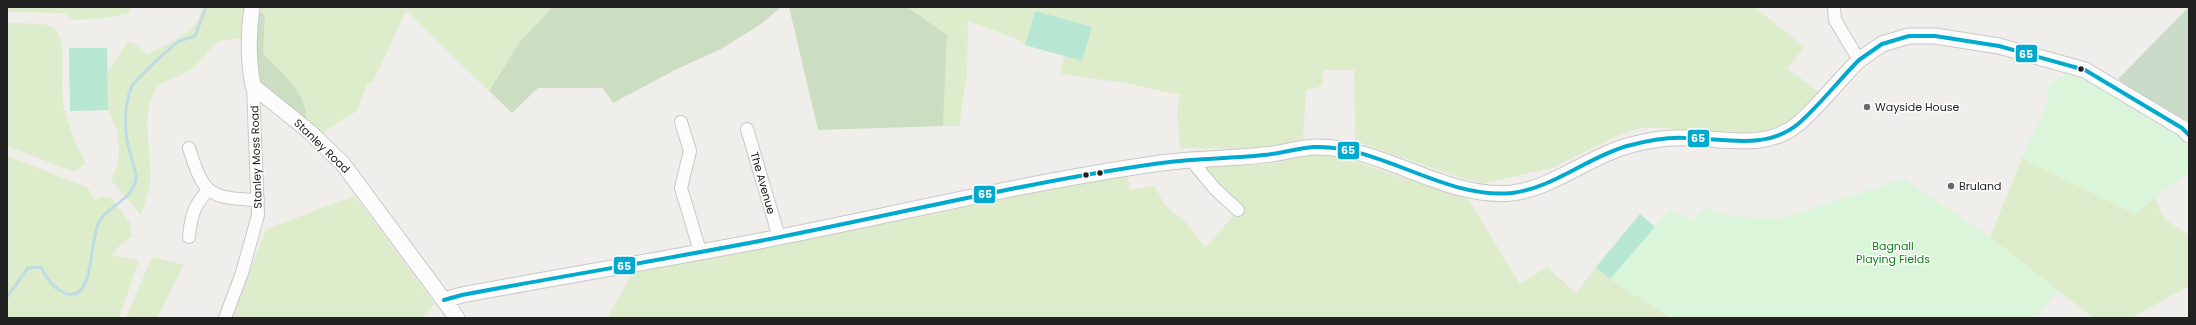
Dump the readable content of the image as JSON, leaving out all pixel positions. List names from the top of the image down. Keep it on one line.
{"streets":{"street":["Stanley Road","Stanley Moss Road","The Avenue"]},"crossings":[["Stanley Road","Stanley Moss Road"]],"parks":["Bagnall Playing Fields"],"places":["Wayside House","Bruland"],"lines":["transit line 65"]}
